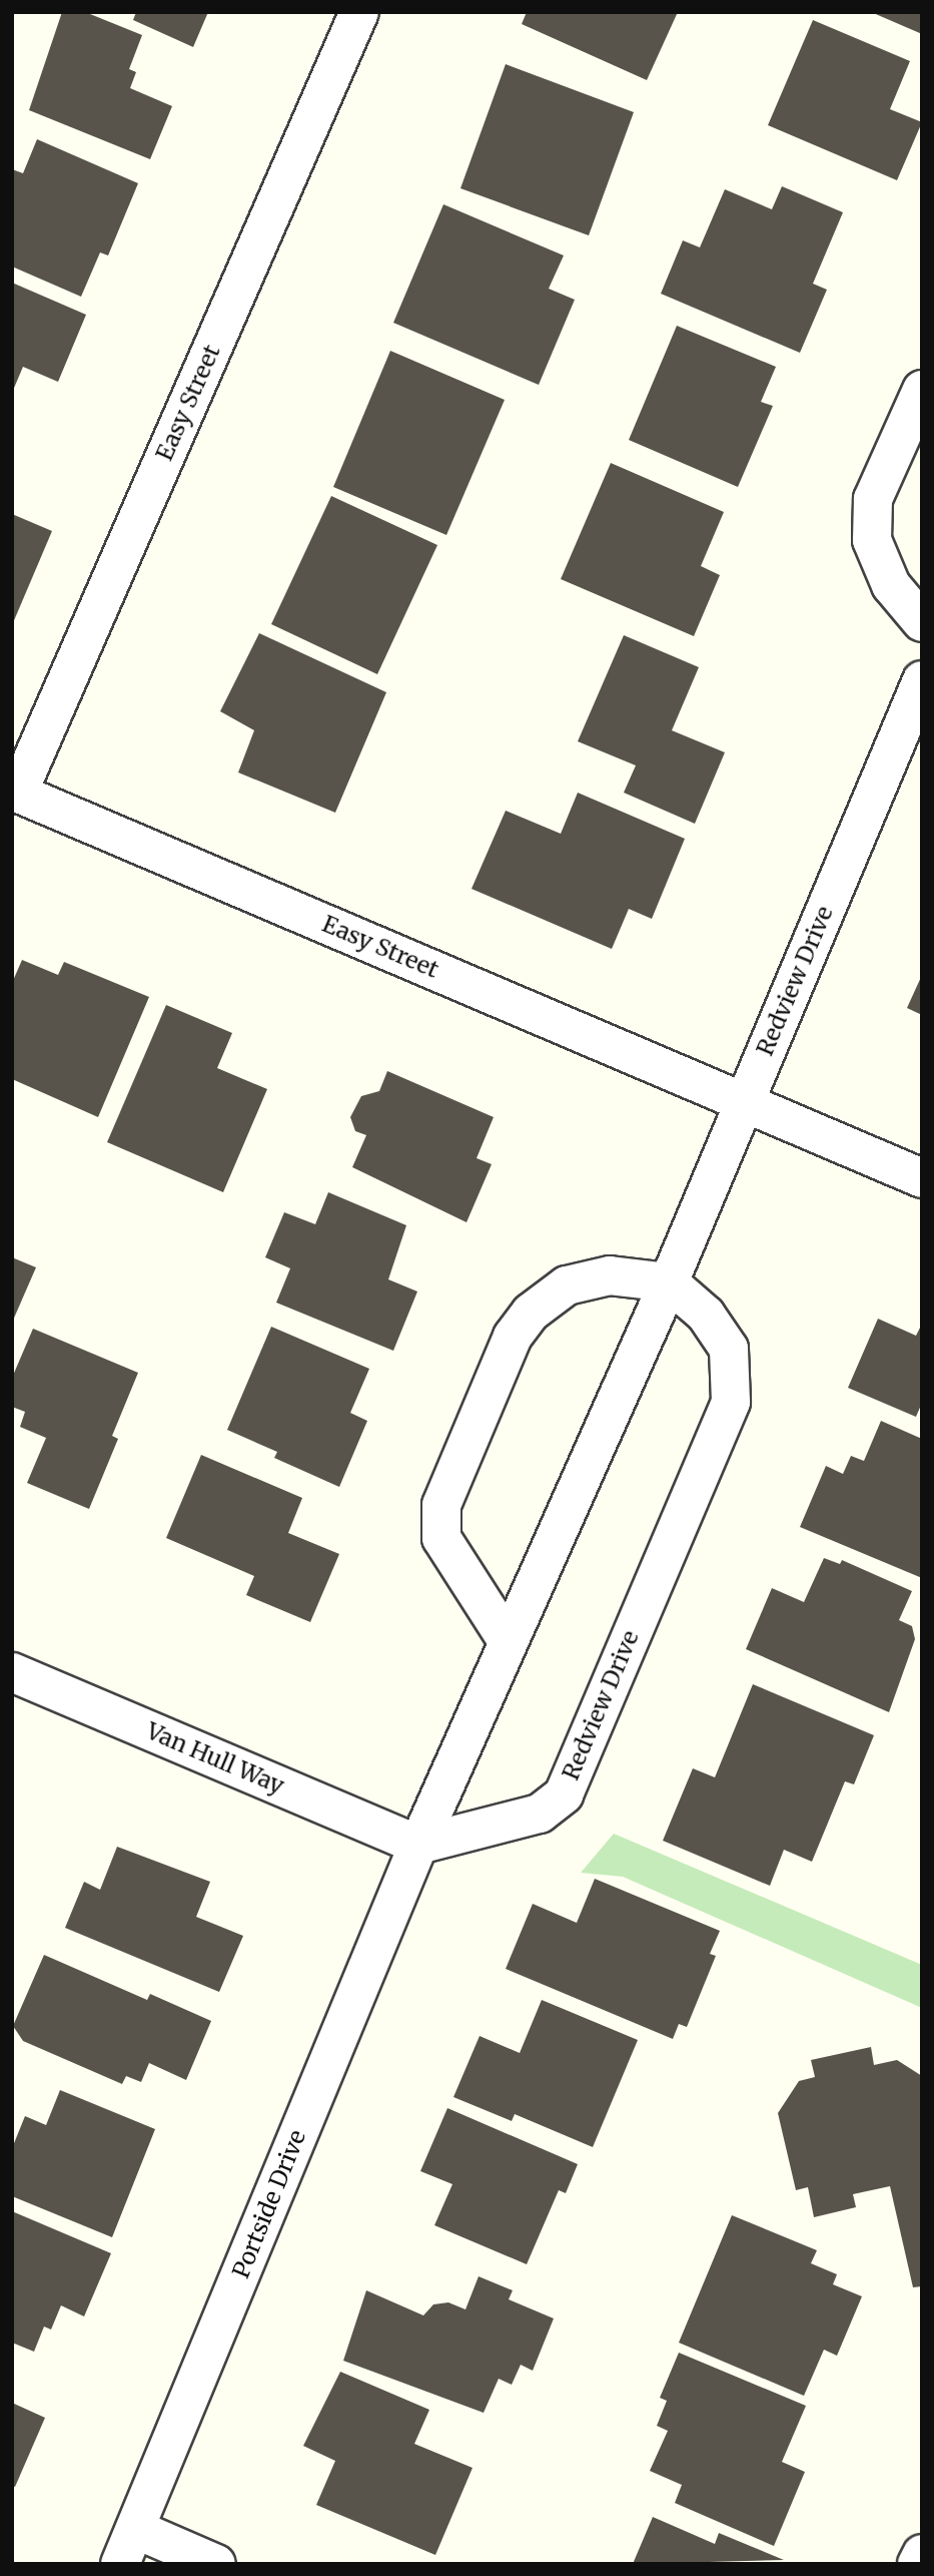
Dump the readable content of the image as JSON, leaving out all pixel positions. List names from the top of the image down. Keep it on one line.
{"streets":{"street":["Easy Street","Redview Drive","Van Hull Way","Portside Drive"]},"crossings":[["Easy Street","Redview Drive"],["Redview Drive","Van Hull Way"],["Redview Drive","Portside Drive"],["Van Hull Way","Portside Drive"]]}
